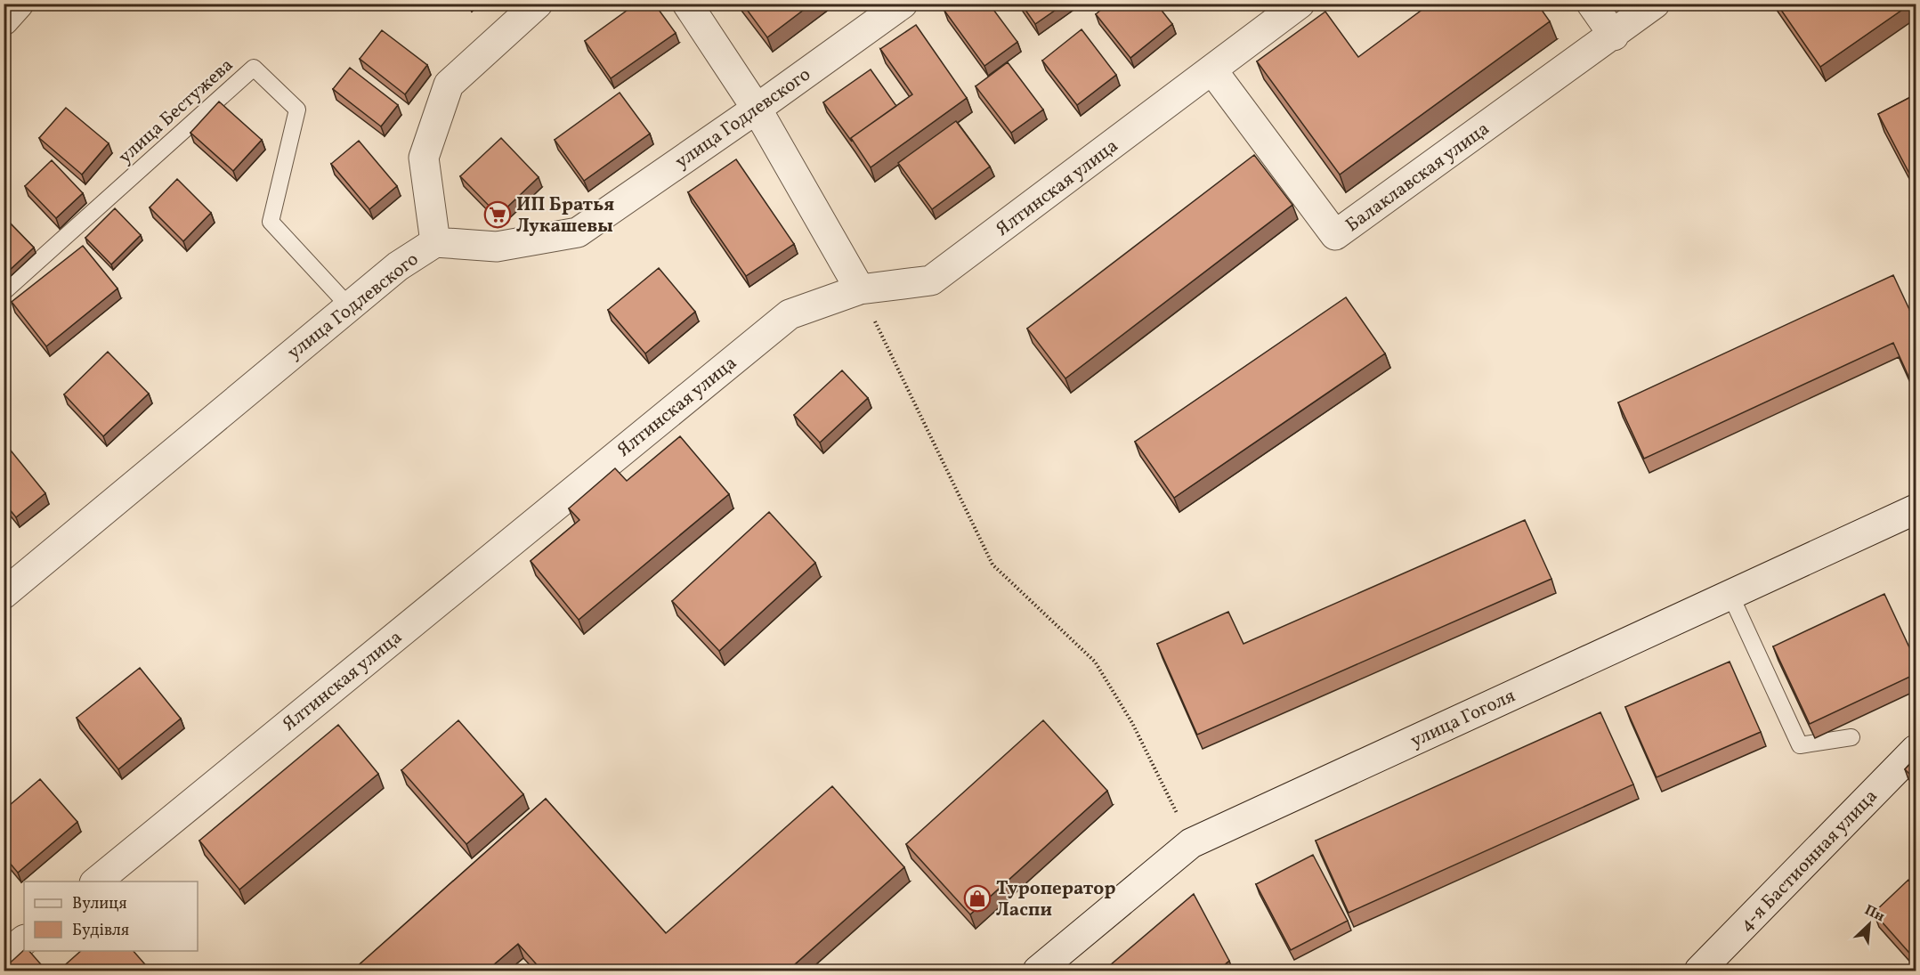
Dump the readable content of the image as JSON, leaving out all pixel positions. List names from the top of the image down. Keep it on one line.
{"streets":{"street":["улица Годлевского","Балаклавская улица","Ялтинская улица","улица Гоголя","4-я Бастионная улица"],"lane":["улица Бестужева"]},"crossings":[["улица Бестужева","улица Годлевского"],["Балаклавская улица","Ялтинская улица"]],"places":{"supermarket":["ИП Братья Лукашевы"],"shop":["Туроператор Ласпи"]},"legend":["Вулиця","Будівля"],"north":"top right"}
